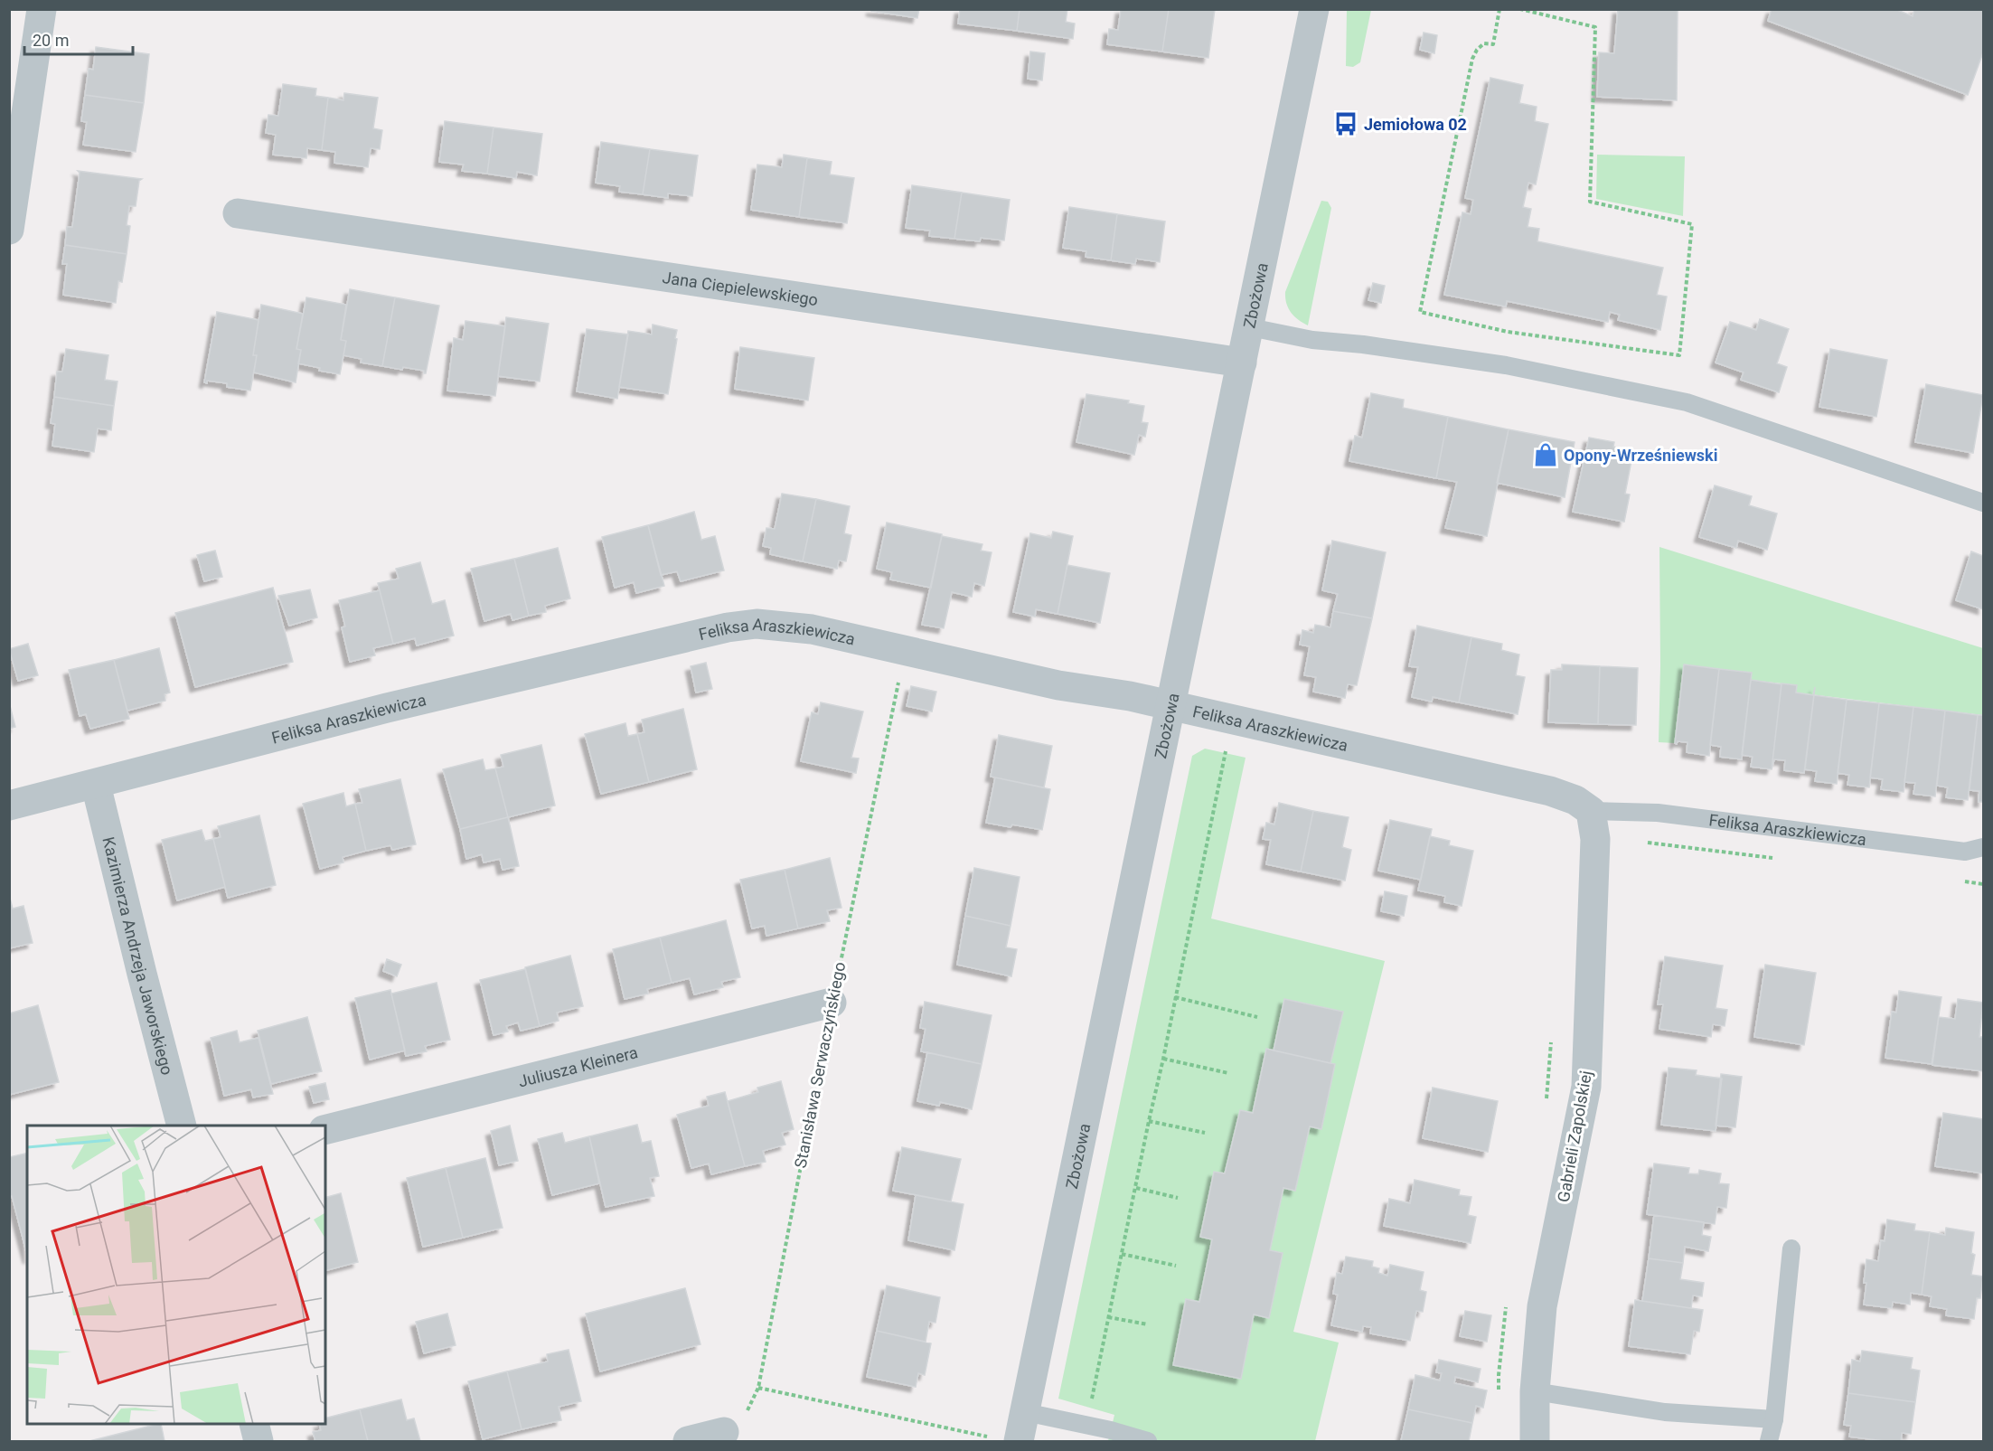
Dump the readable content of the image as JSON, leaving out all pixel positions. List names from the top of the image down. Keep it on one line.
{"streets":{"street":["Jana Ciepielewskiego","Zbożowa","Feliksa Araszkiewicza","Kazimierza Andrzeja Jaworskiego","Juliusza Kleinera","Gabrieli Zapolskiej"],"path":["Stanisława Serwaczyńskiego"]},"crossings":[["Jana Ciepielewskiego","Zbożowa"],["Zbożowa","Feliksa Araszkiewicza"],["Feliksa Araszkiewicza","Kazimierza Andrzeja Jaworskiego"],["Feliksa Araszkiewicza","Stanisława Serwaczyńskiego"],["Feliksa Araszkiewicza","Gabrieli Zapolskiej"],["Stanisława Serwaczyńskiego","Juliusza Kleinera"]],"places":{"bus stop":["Jemiołowa 02"],"shop":["Opony-Wrześniewski"]},"scale_bar":"20 m"}
